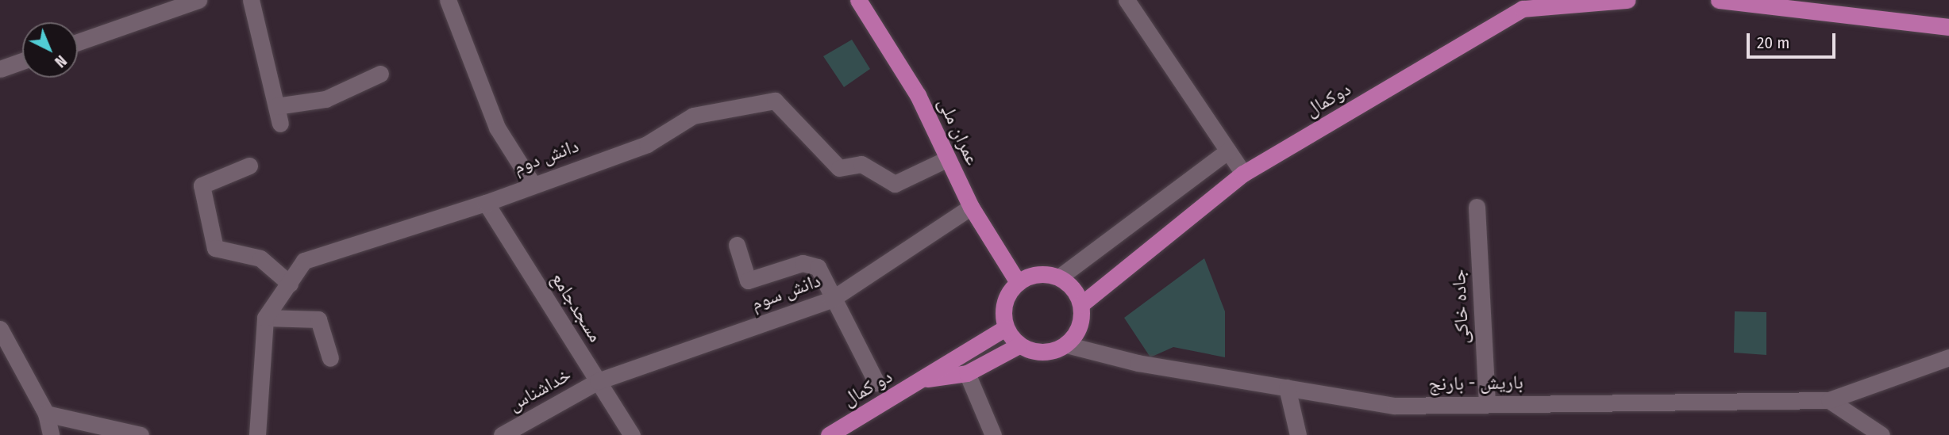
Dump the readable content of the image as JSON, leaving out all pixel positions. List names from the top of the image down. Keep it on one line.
{"streets":{"main road":["دوکمال","عمران ملی","دو کمال"],"street":["دانش دوم","دانش سوم","جاده خاکی","مسجدجامع","باریش - بارنج","خداشناس"]},"crossings":[["دوکمال","عمران ملی"],["دوکمال","باریش - بارنج"],["دوکمال","دو کمال"],["عمران ملی","دانش دوم"],["عمران ملی","دانش سوم"],["عمران ملی","باریش - بارنج"],["عمران ملی","دو کمال"],["دانش دوم","مسجدجامع"],["دانش سوم","مسجدجامع"],["دانش سوم","خداشناس"],["جاده خاکی","باریش - بارنج"],["مسجدجامع","خداشناس"],["باریش - بارنج","دو کمال"]],"scale_bar":"20 m","north":"bottom right"}
